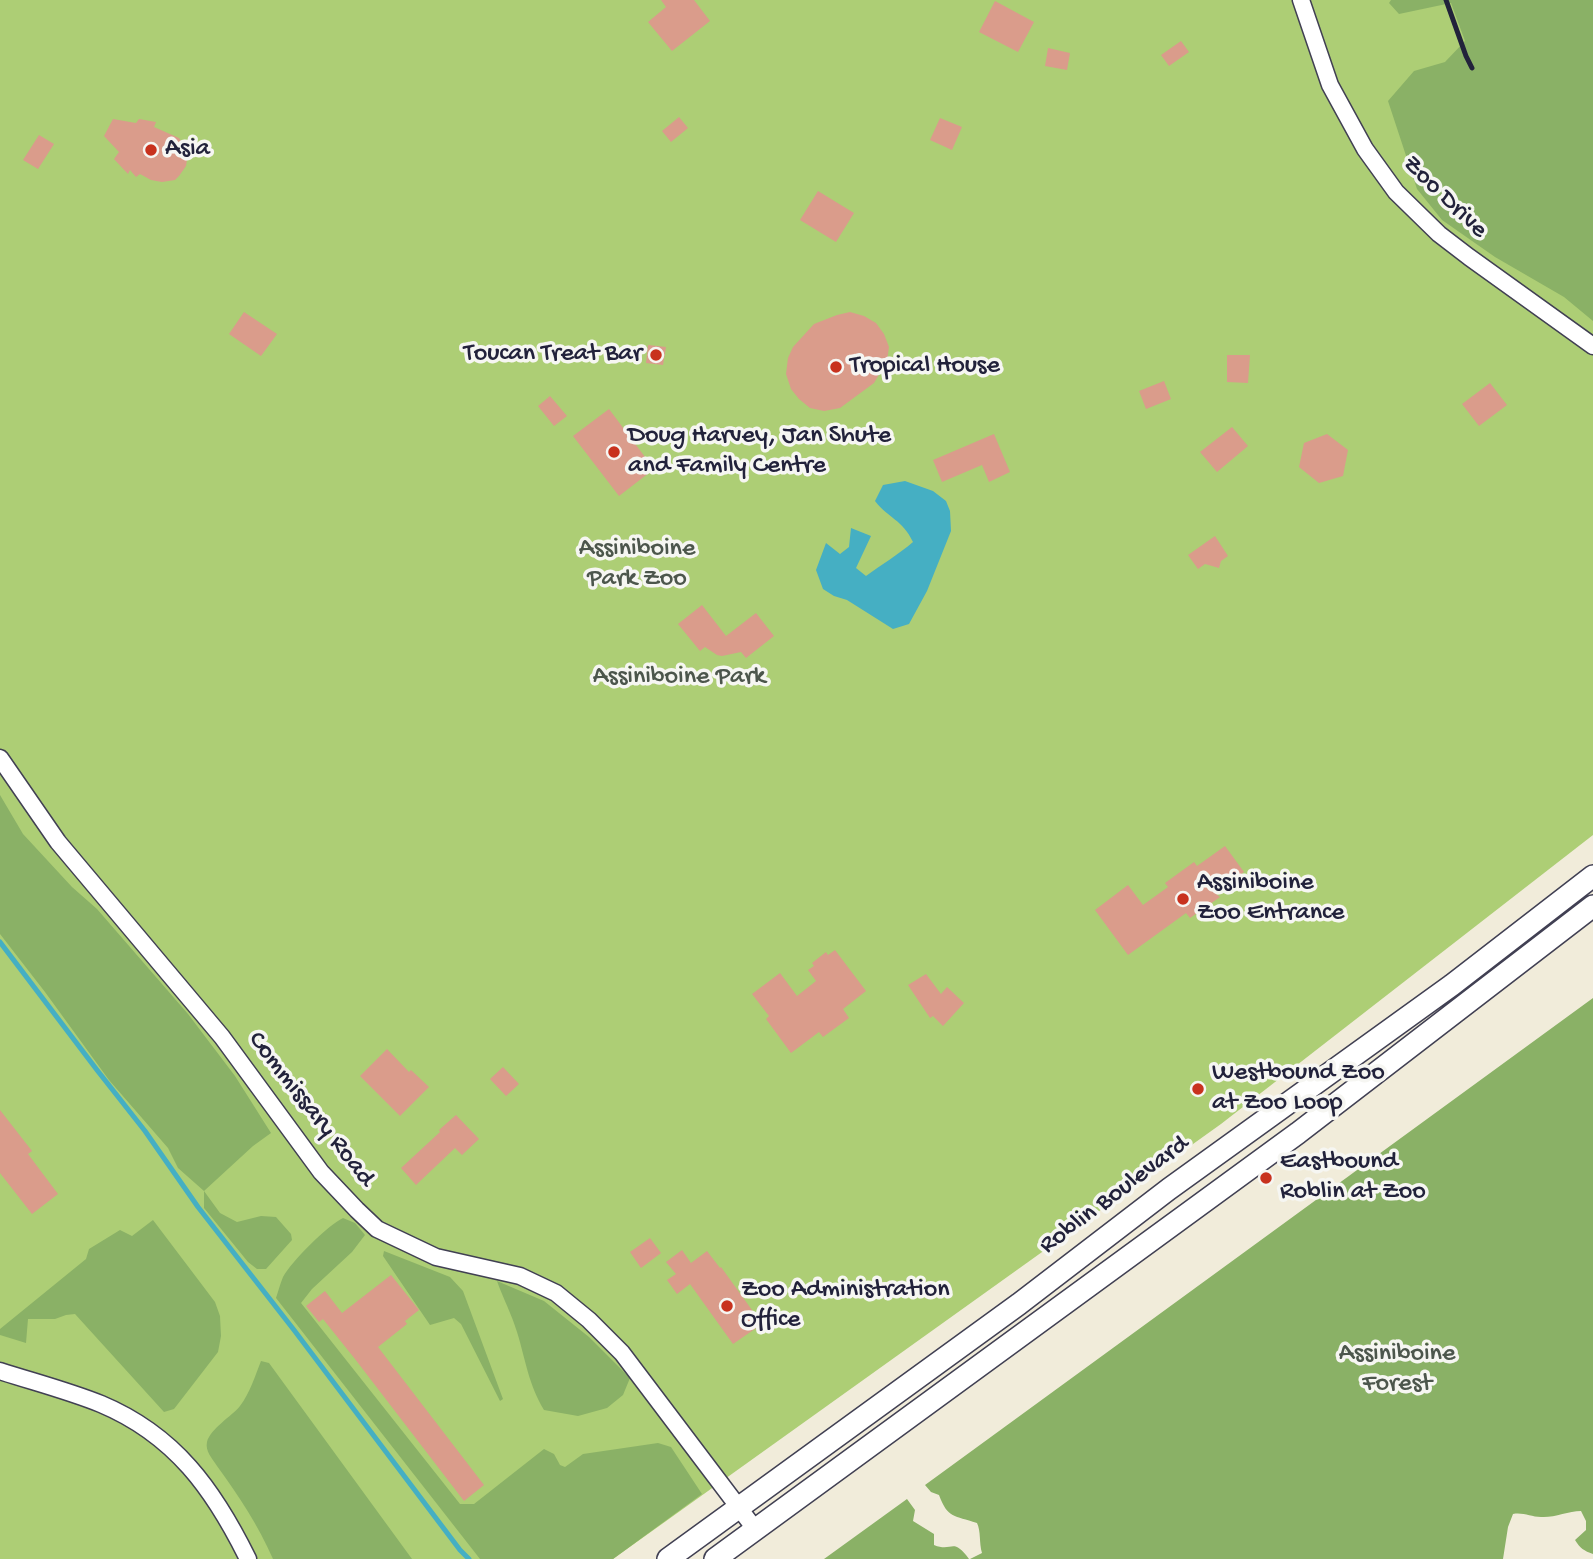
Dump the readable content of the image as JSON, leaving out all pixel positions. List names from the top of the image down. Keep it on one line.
{"streets":{"main road":["Roblin Boulevard"],"street":["Zoo Drive","Commissary Road"]},"crossings":[["Commissary Road","Roblin Boulevard"]],"parks":["Assiniboine Park Zoo","Assiniboine Park","Assiniboine Forest"],"places":["Asia","Toucan Treat Bar","Tropical House","Doug Harvey, Jan Shute and Family Centre","Assiniboine Zoo Entrance","Westbound Zoo at Zoo Loop","Eastbound Roblin at Zoo","Zoo Administration Office"]}
